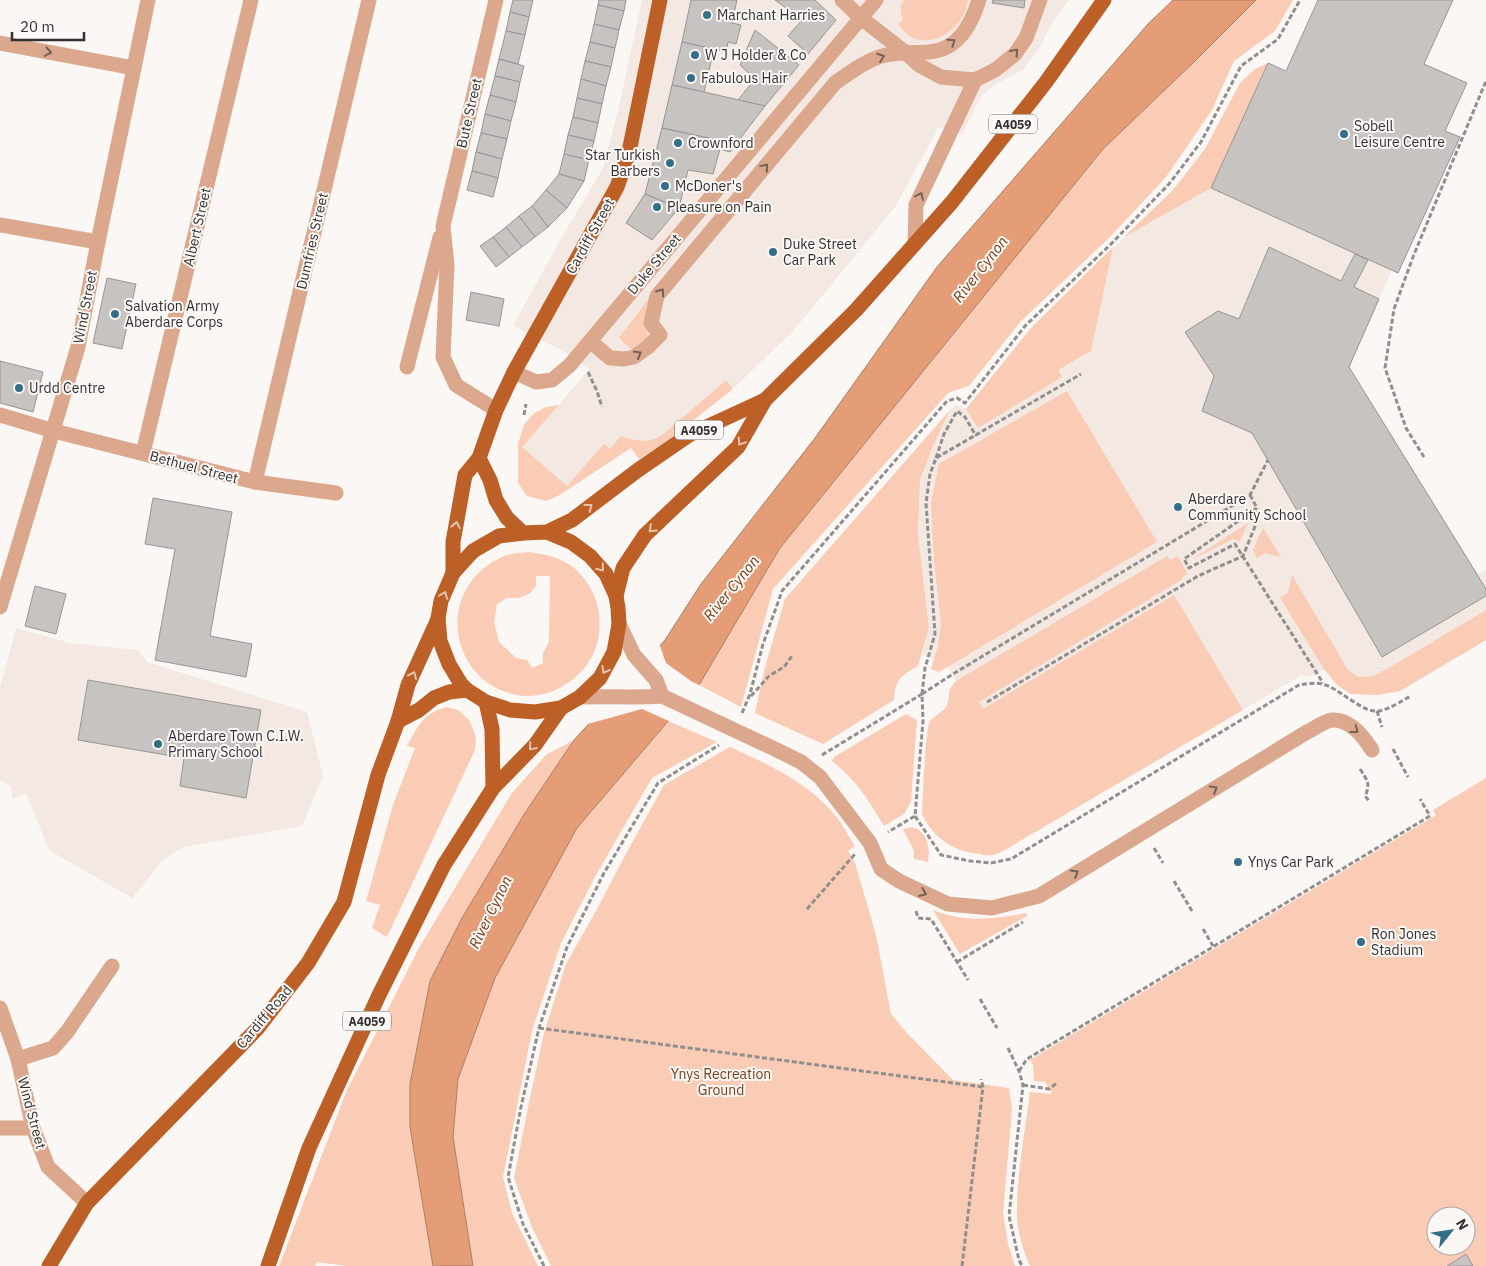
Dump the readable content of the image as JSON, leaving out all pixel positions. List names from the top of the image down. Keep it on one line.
{"streets":{"main road":["A4059","Cardiff Street","Cardiff Road"],"street":["Bute Street","Albert Street","Dumfries Street","Duke Street","Wind Street","Bethuel Street"]},"crossings":[["Bute Street","Cardiff Street"],["Albert Street","Bethuel Street"],["Cardiff Street","Duke Street"],["Dumfries Street","Bethuel Street"],["Wind Street","Bethuel Street"],["Wind Street","Cardiff Road"]],"water":["River Cynon"],"parks":["Ynys Recreation Ground"],"places":["Marchant Harries","W J Holder & Co","Fabulous Hair","Sobell Leisure Centre","Crownford","Star Turkish Barbers","McDoner's","Pleasure on Pain","Duke Street Car Park","Salvation Army Aberdare Corps","Urdd Centre","Aberdare Community School","Aberdare Town C.I.W. Primary School","Ynys Car Park","Ron Jones Stadium"],"scale_bar":"20 m","north":"top right"}
